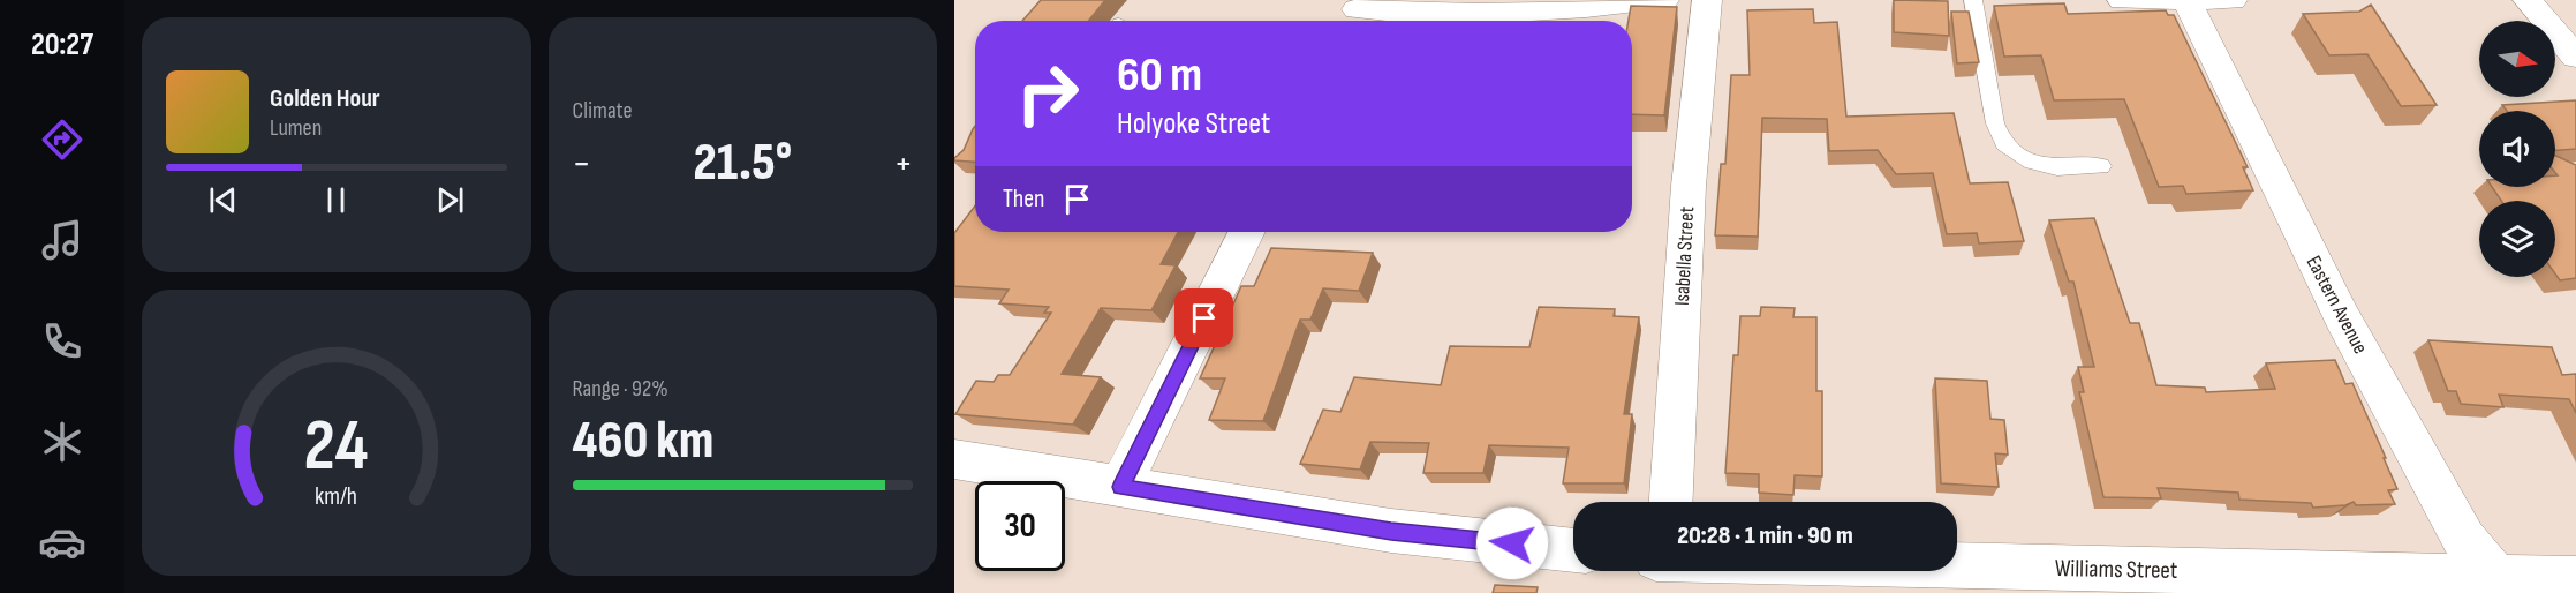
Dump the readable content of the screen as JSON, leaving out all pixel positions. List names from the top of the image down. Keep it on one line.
{"streets":{"street":["Isabella Street","Eastern Avenue","Williams Street"]},"crossings":[["Eastern Avenue","Williams Street"]],"north":"right","page":{"tabs":"20:27","tile":["Climate",["Range · 92%","460 km"]],"turn":["60 m","Holyoke Street"],"song":["Golden Hour","Lumen"],"heat":["−","21.5°","+"],"then":"Then","limit":"30","trip":"20:28 · 1 min · 90 m","gauge":["24","km/h"]}}
